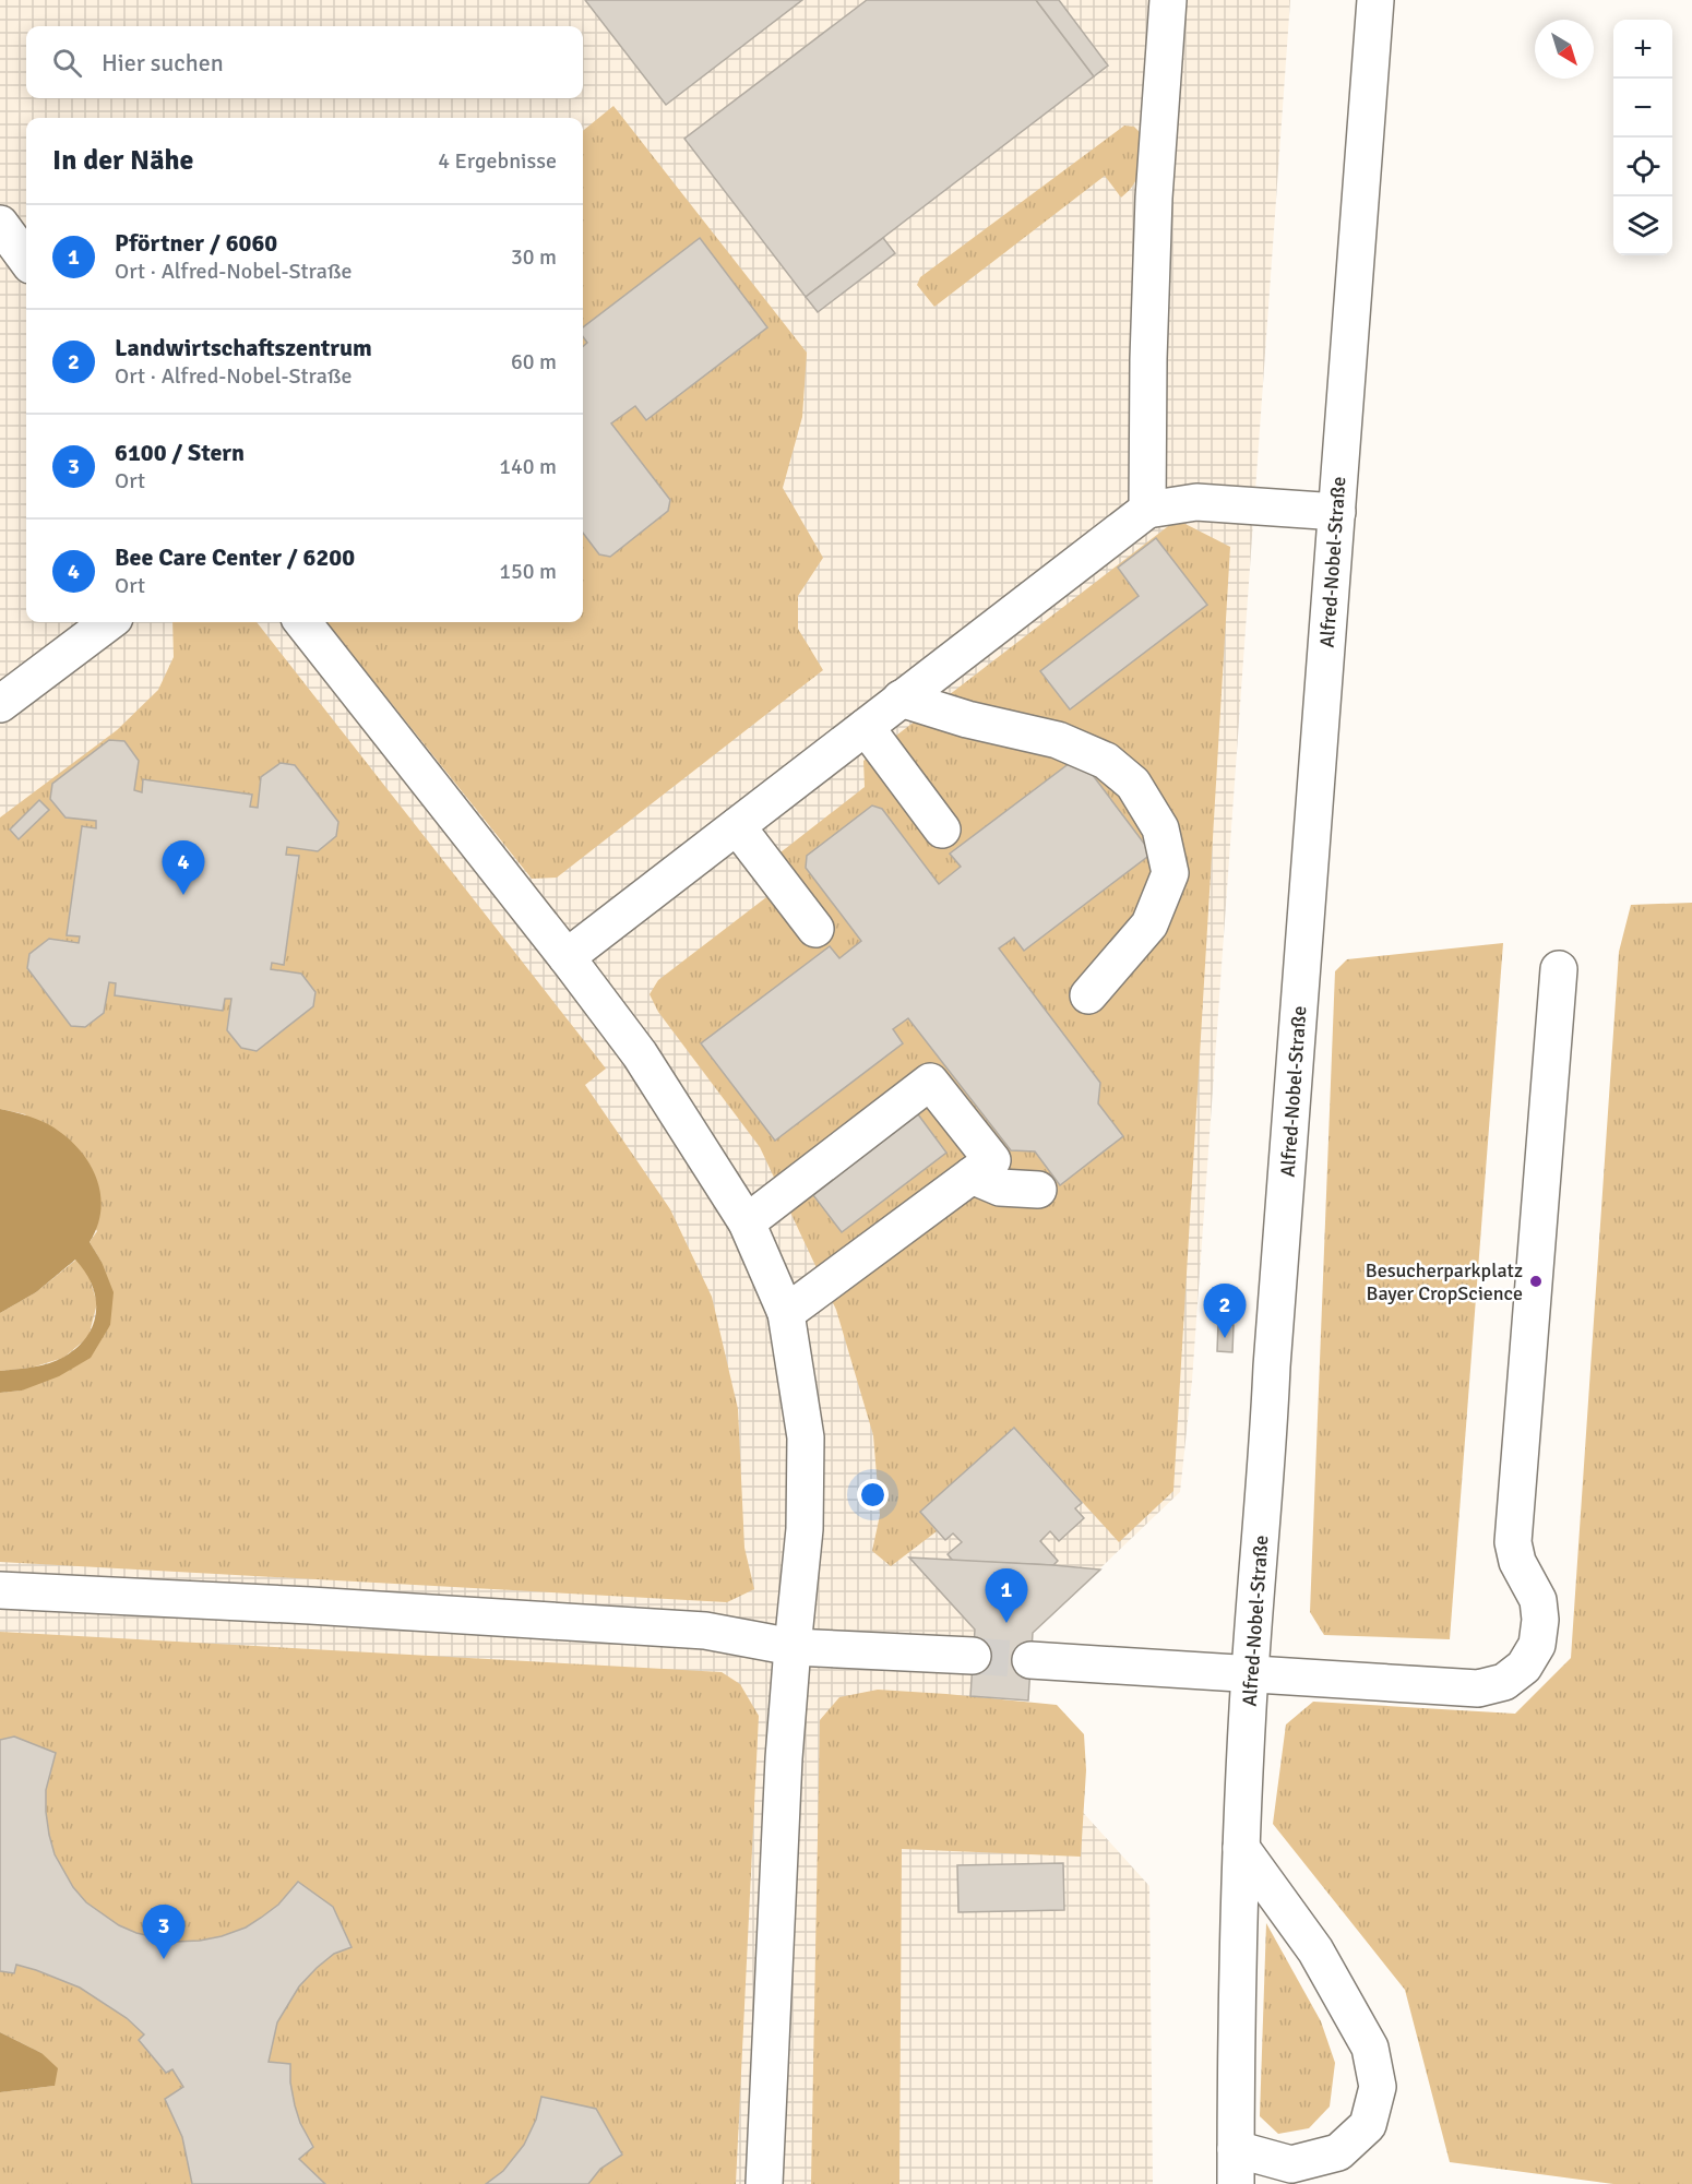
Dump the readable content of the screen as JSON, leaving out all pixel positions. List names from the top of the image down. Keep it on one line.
{"streets":{"street":["Alfred-Nobel-Straße"]},"places":["Besucherparkplatz Bayer CropScience"],"north":"bottom right","page":{"map_buttons":["+","−"],"search":"Hier suchen","heading":["In der Nähe","4 Ergebnisse"],"list":[{"mark":"1","name":"Pförtner / 6060","note":"Ort · Alfred-Nobel-Straße","value":"30 m"},{"mark":"2","name":"Landwirtschaftszentrum","note":"Ort · Alfred-Nobel-Straße","value":"60 m"},{"mark":"3","name":"6100 / Stern","note":"Ort","value":"140 m"},{"mark":"4","name":"Bee Care Center / 6200","note":"Ort","value":"150 m"}],"pins":["4","2","1","3"]}}
